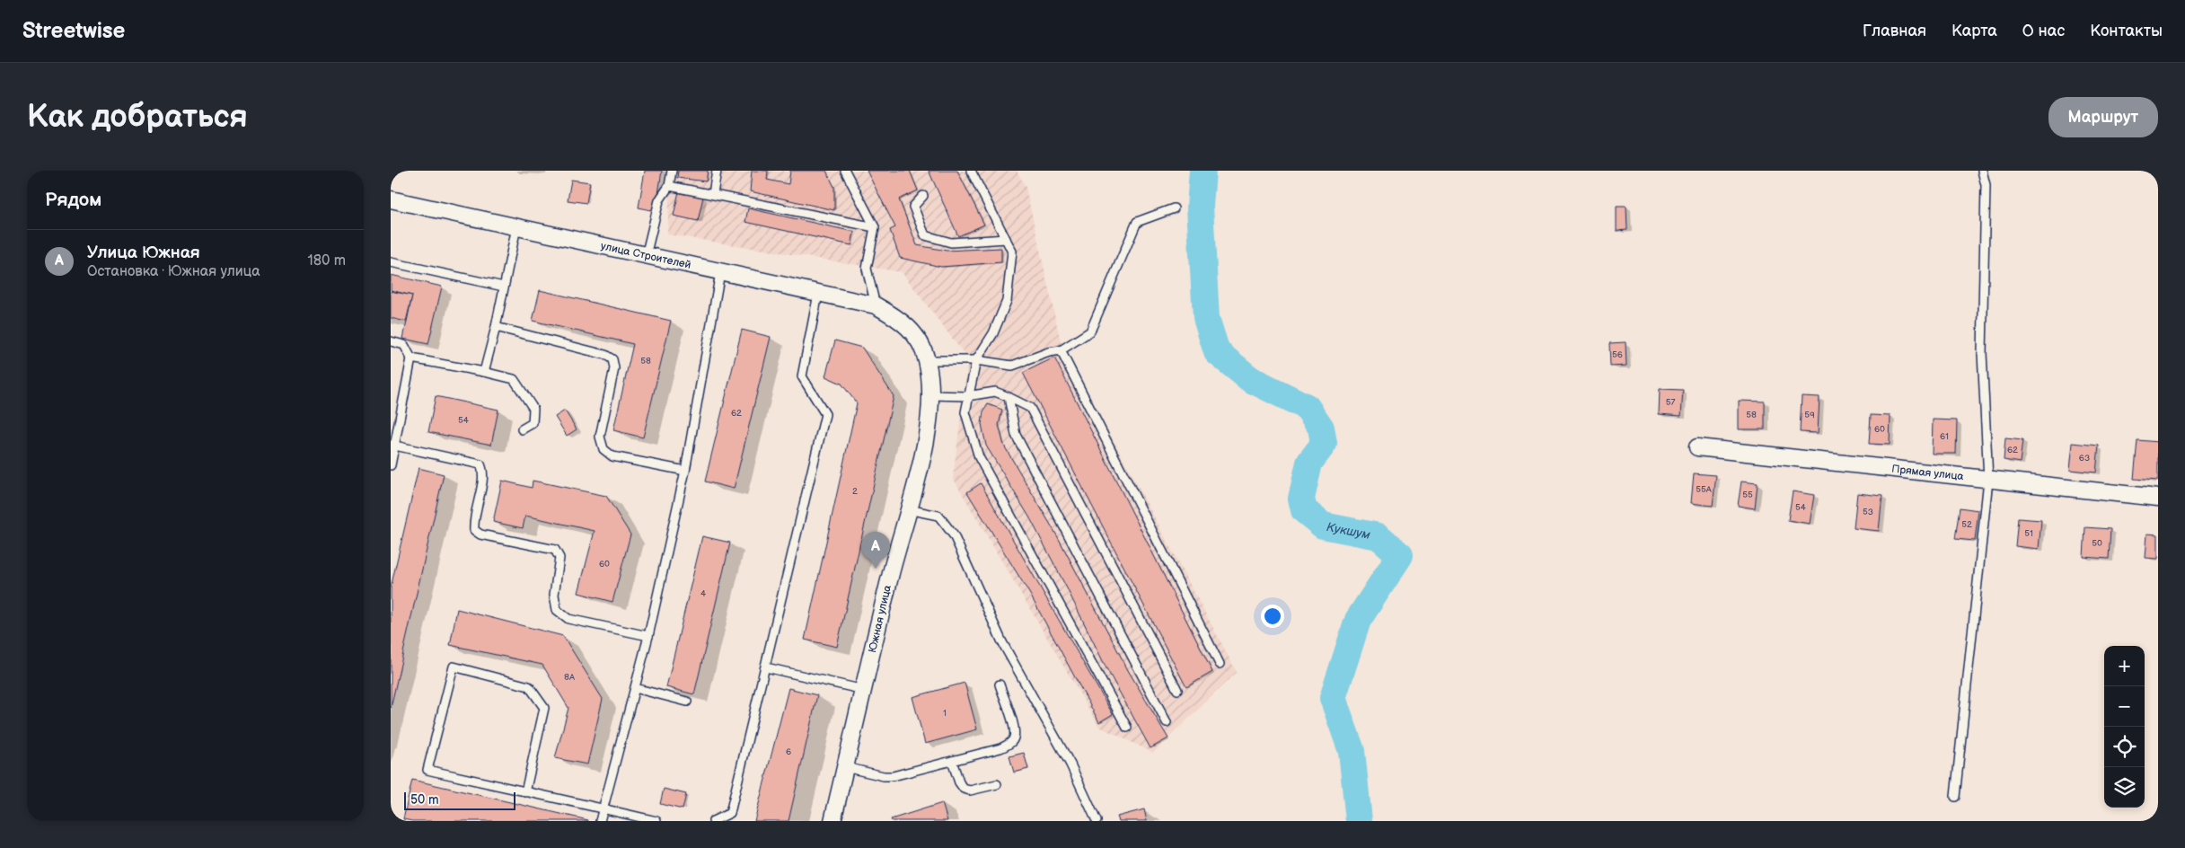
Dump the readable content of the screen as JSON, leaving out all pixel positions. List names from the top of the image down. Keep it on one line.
{"streets":{"street":["улица Строителей","Прямая улица","Южная улица"]},"crossings":[["улица Строителей","Южная улица"]],"water":["Кукшум"],"house_numbers":["56","58","57","62","58","59","54","60","61","62","63","55А","2","55","54","53","52","51","50","60","4","8А","1","6"],"scale_bar":"50 m","page":{"header":"Streetwise","nav":["Главная","Карта","О нас","Контакты"],"buttons":"Маршрут","title":"Как добраться","heading":"Рядом","list":[{"mark":"A","name":"Улица Южная","note":"Остановка · Южная улица","value":"180 m"}],"pins":"A","map_buttons":["+","−"],"scale":"50 m"}}
